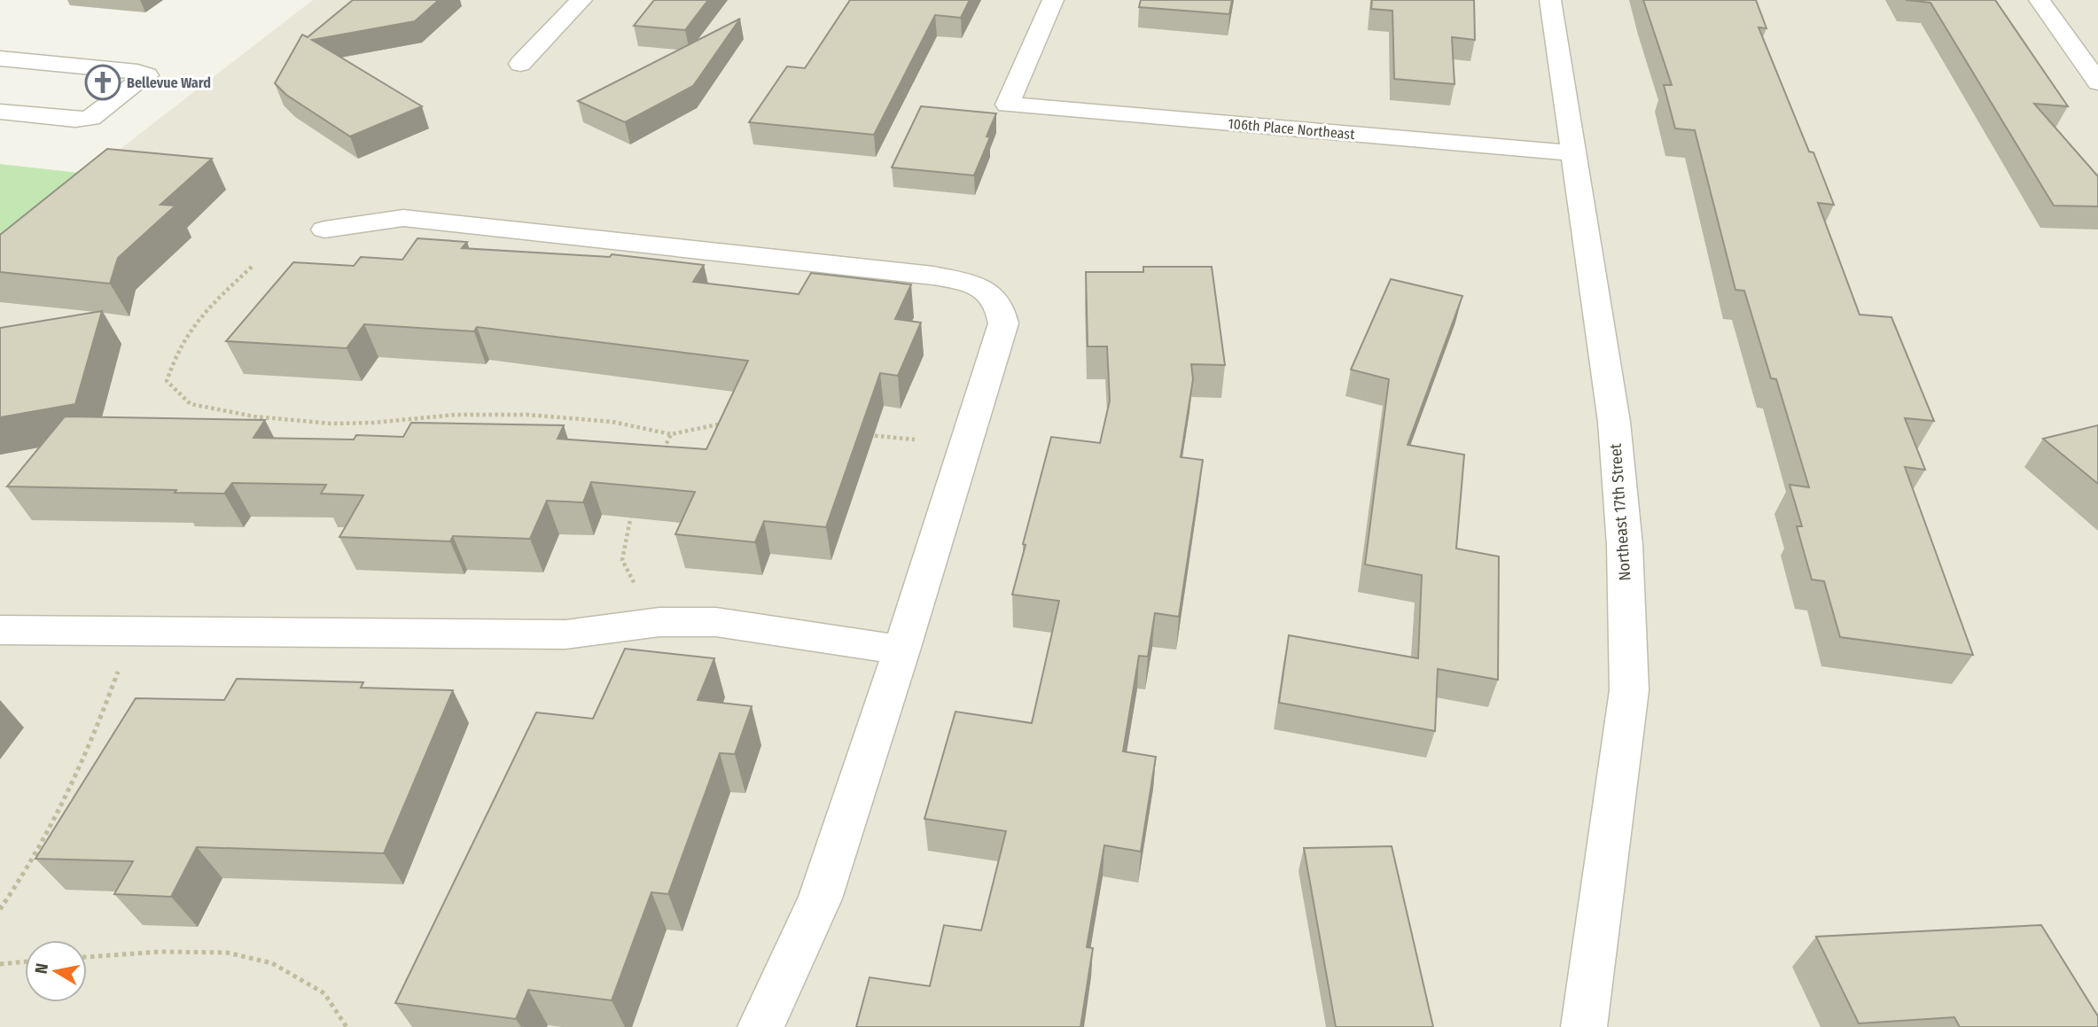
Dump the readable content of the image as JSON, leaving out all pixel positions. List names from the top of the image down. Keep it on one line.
{"streets":{"street":["106th Place Northeast","Northeast 17th Street"]},"crossings":[["106th Place Northeast","Northeast 17th Street"]],"places":{"church":["Bellevue Ward"]},"north":"left"}
